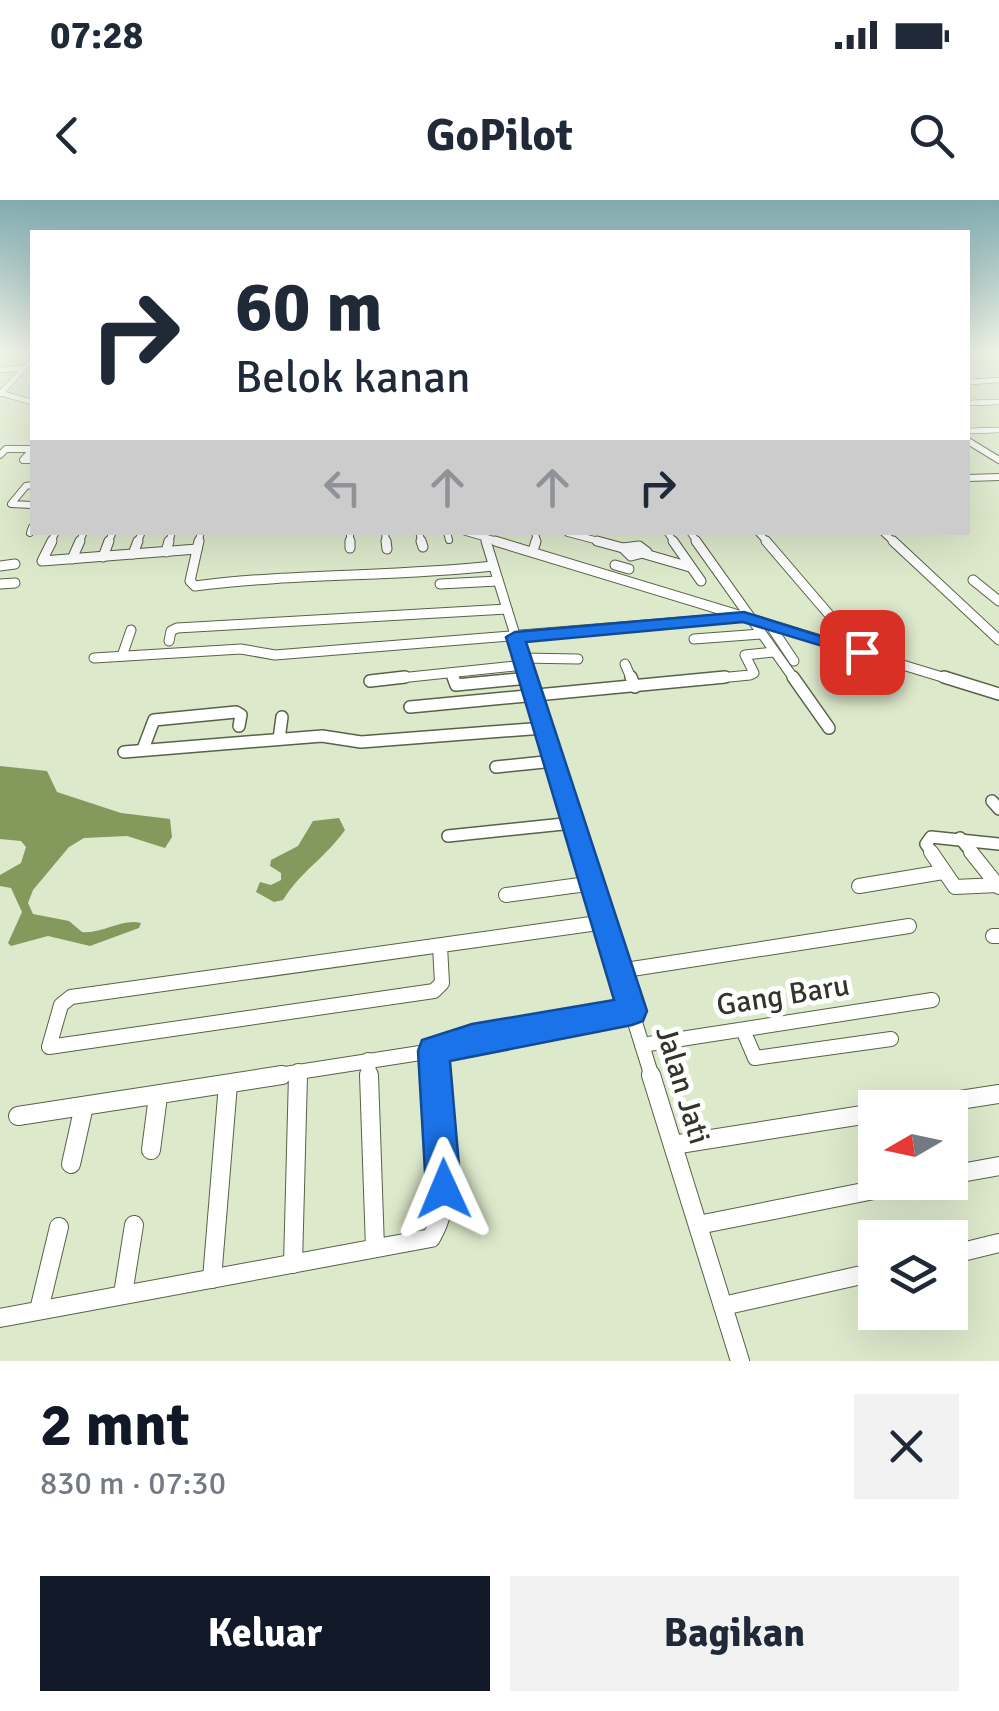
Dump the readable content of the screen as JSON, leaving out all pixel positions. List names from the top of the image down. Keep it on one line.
{"streets":{"street":["Gang Baru","Jalan Jati"]},"crossings":[["Gang Baru","Jalan Jati"]],"north":"left","page":{"status":"07:28","header":"GoPilot","turn":["60 m","Belok kanan"],"heading":["2 mnt","830 m · 07:30"],"buttons":["Keluar","Bagikan"]}}
